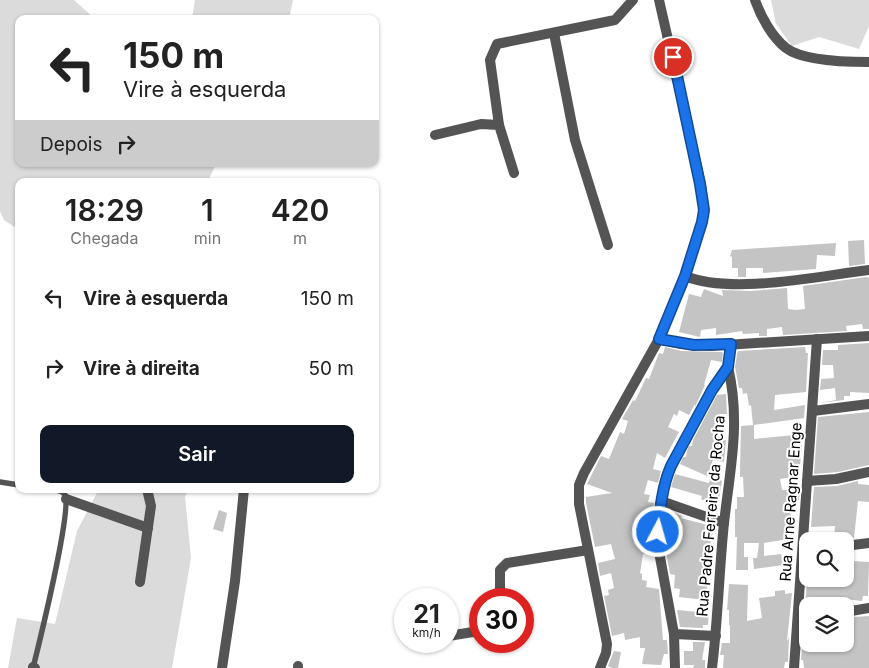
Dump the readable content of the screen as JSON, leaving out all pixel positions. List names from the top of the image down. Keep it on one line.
{"streets":{"street":["Rua Arne Ragnar Enge","Rua Padre Ferreira da Rocha"]},"page":{"turn":["150 m","Vire à esquerda"],"then":"Depois","eta":["18:29","Chegada","1","min","420","m"],"list":[{"name":"Vire à esquerda","value":"150 m"},{"name":"Vire à direita","value":"50 m"}],"buttons":"Sair","speed":"21 km/h","limit":"30"}}
